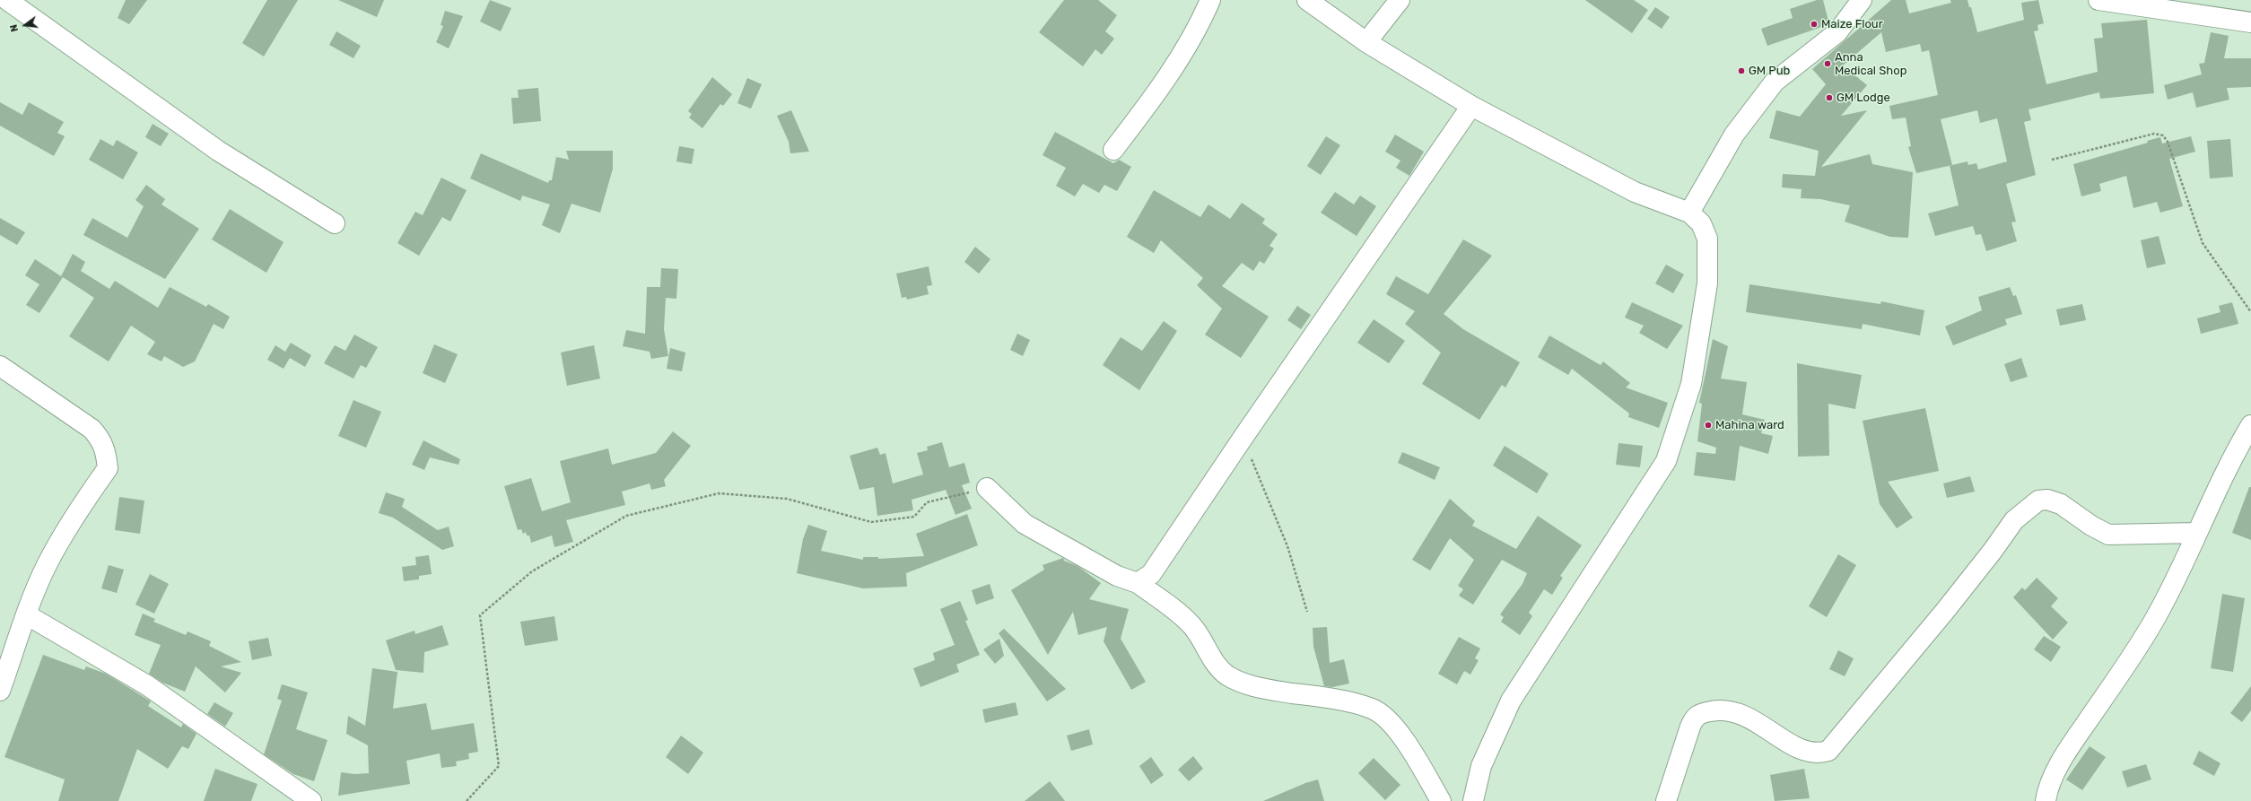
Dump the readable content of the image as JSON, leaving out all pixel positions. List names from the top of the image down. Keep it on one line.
{"places":["Maize Flour","Anna Medical Shop","GM Pub","GM Lodge","Mahina ward"],"north":"left"}
